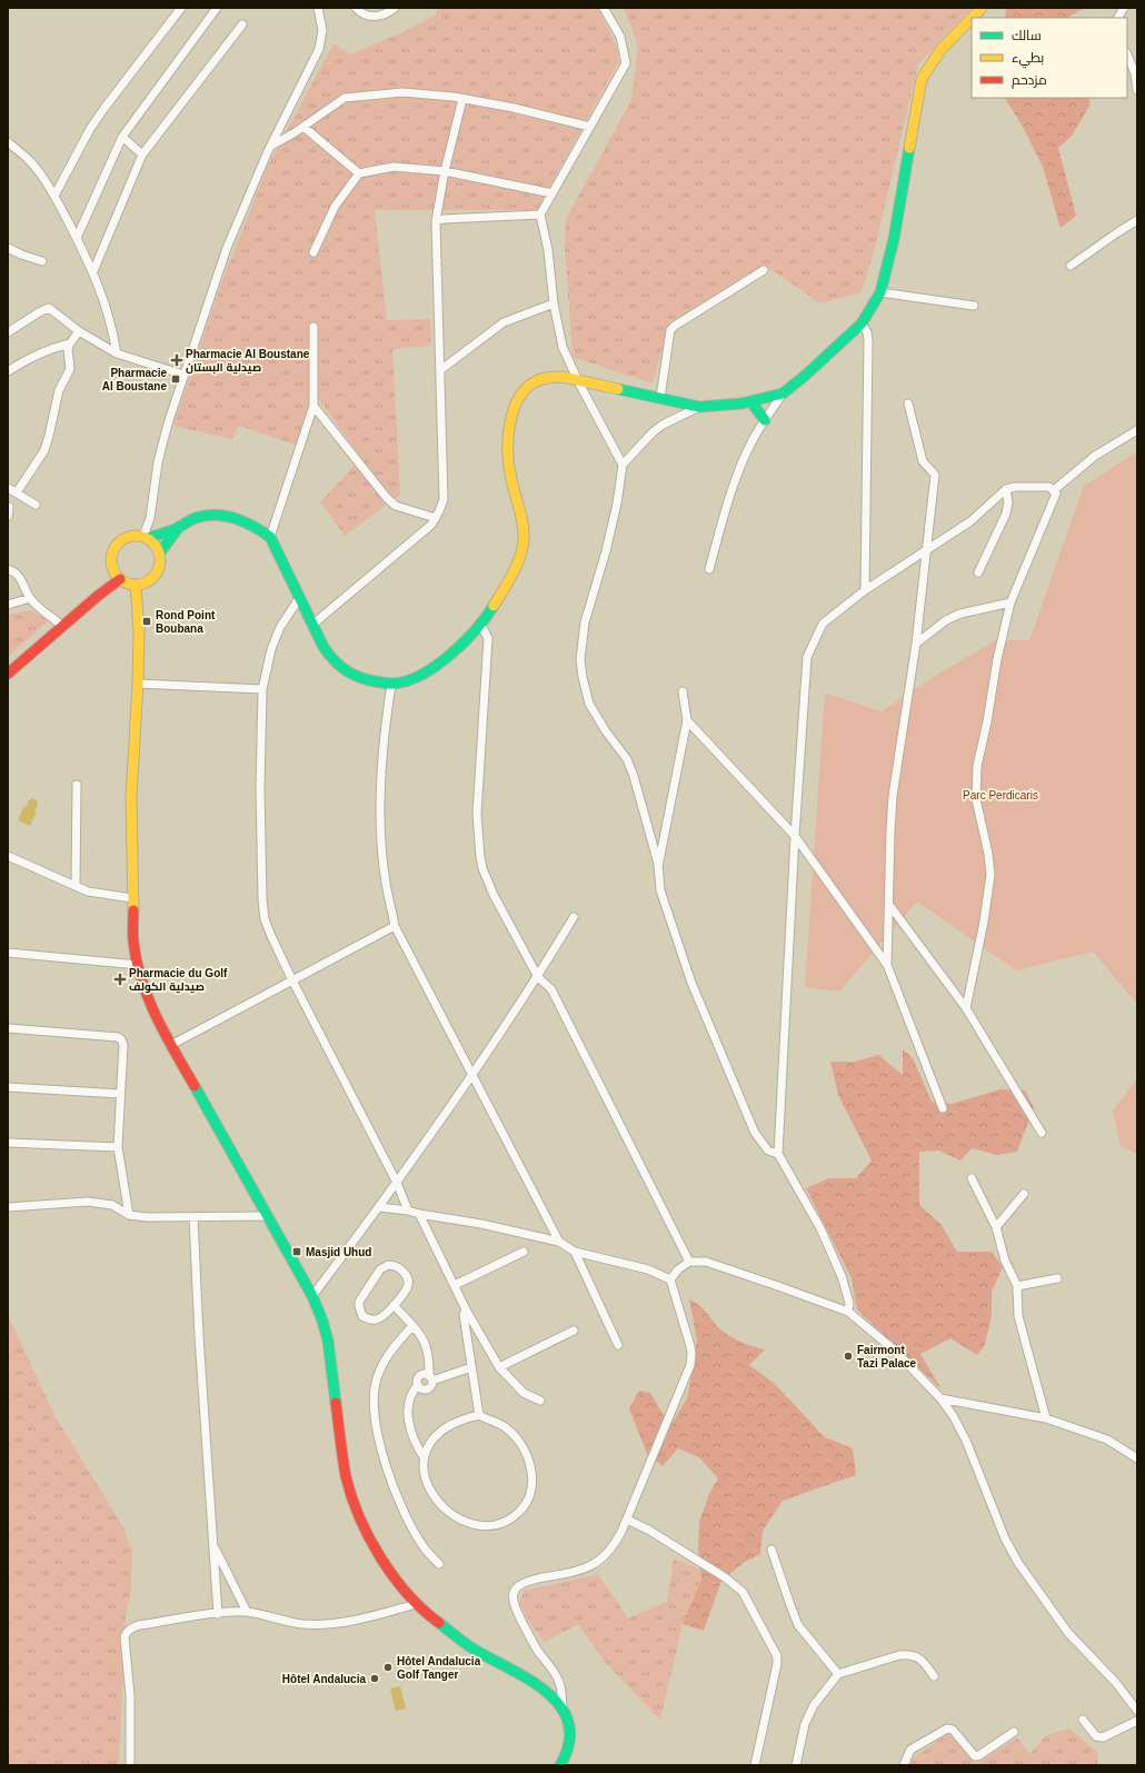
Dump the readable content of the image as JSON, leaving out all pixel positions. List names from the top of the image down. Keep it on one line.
{"parks":["Parc Perdicaris"],"places":{"health":["Pharmacie Al Boustane صيدلية البستان","Pharmacie du Golf صيدلية الكولف"],"transit":["Pharmacie Al Boustane","Rond Point Boubana","Masjid Uhud"],"other":["Fairmont Tazi Palace","Hôtel Andalucia Golf Tanger","Hôtel Andalucia"]},"legend":["سالك","بطيء","مزدحم"]}
